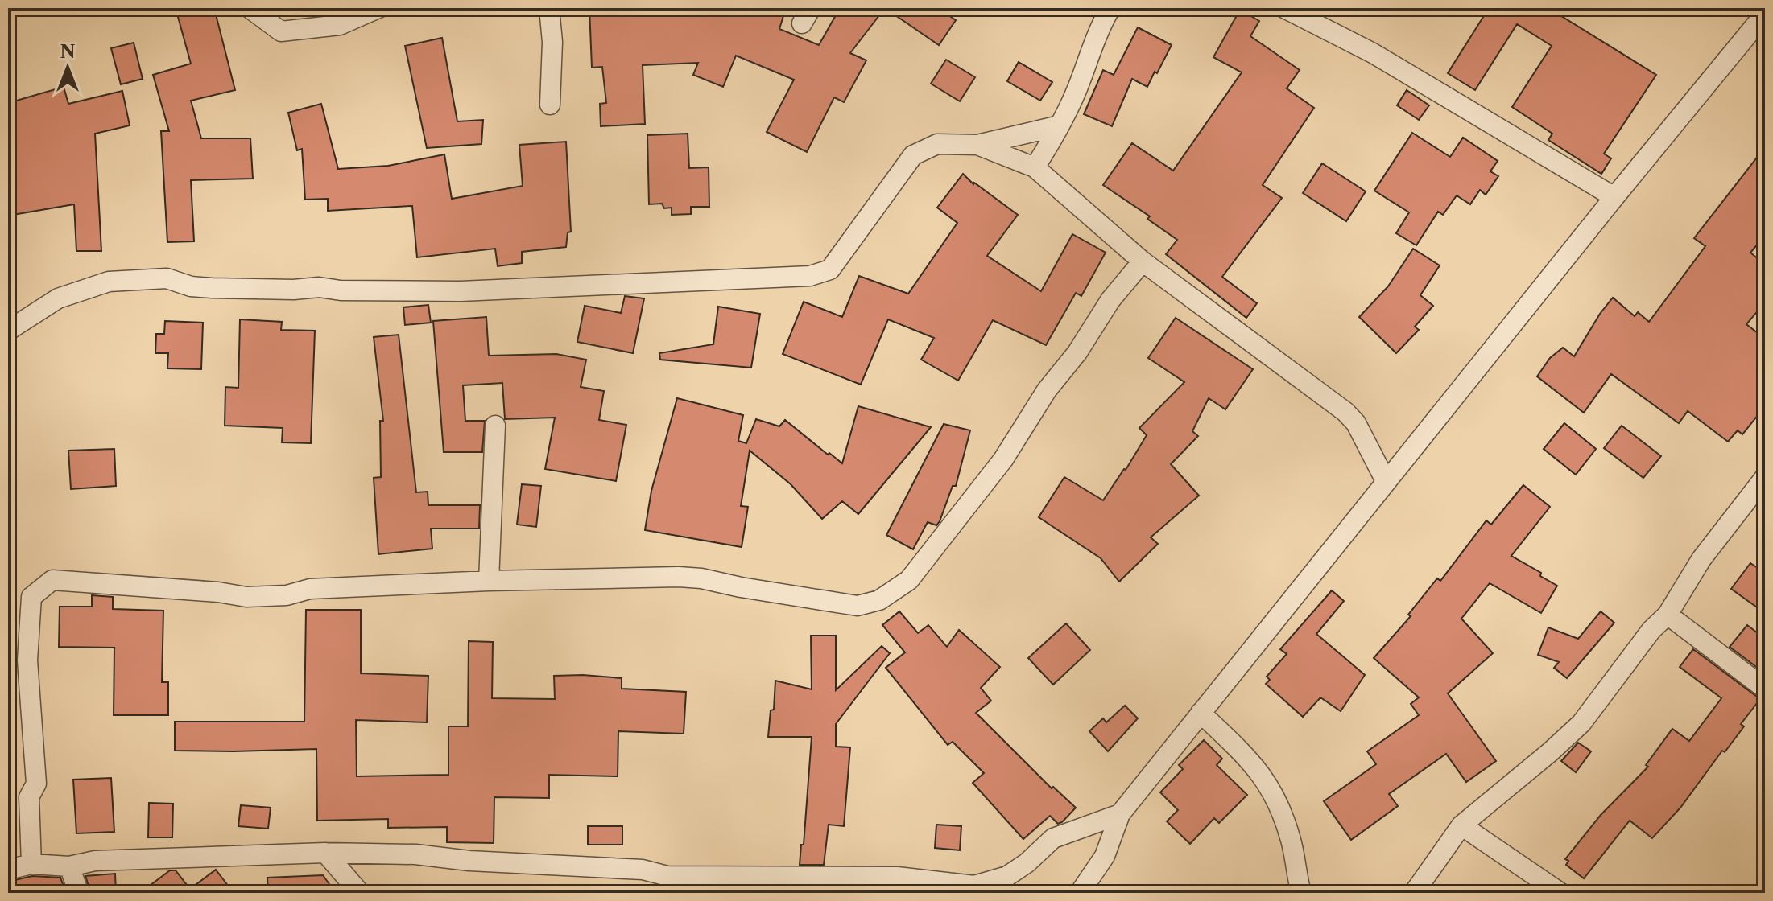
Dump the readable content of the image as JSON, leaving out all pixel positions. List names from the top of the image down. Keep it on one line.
{"north":"top"}
